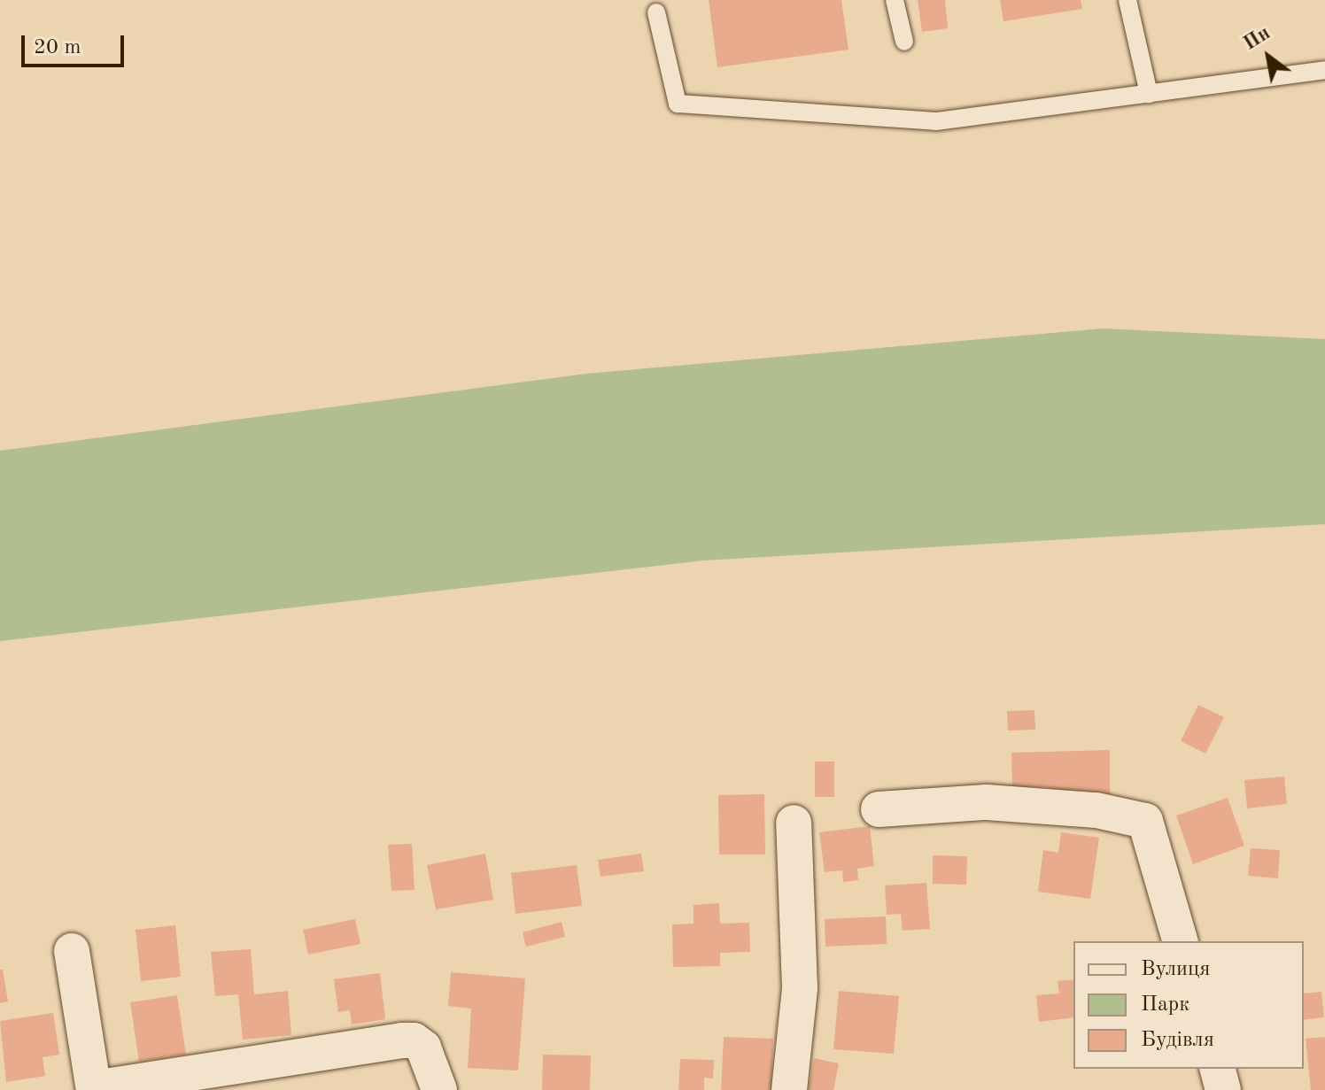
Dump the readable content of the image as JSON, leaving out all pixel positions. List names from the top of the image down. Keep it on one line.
{"legend":["Вулиця","Парк","Будівля"],"scale_bar":"20 m","north":"top left"}
